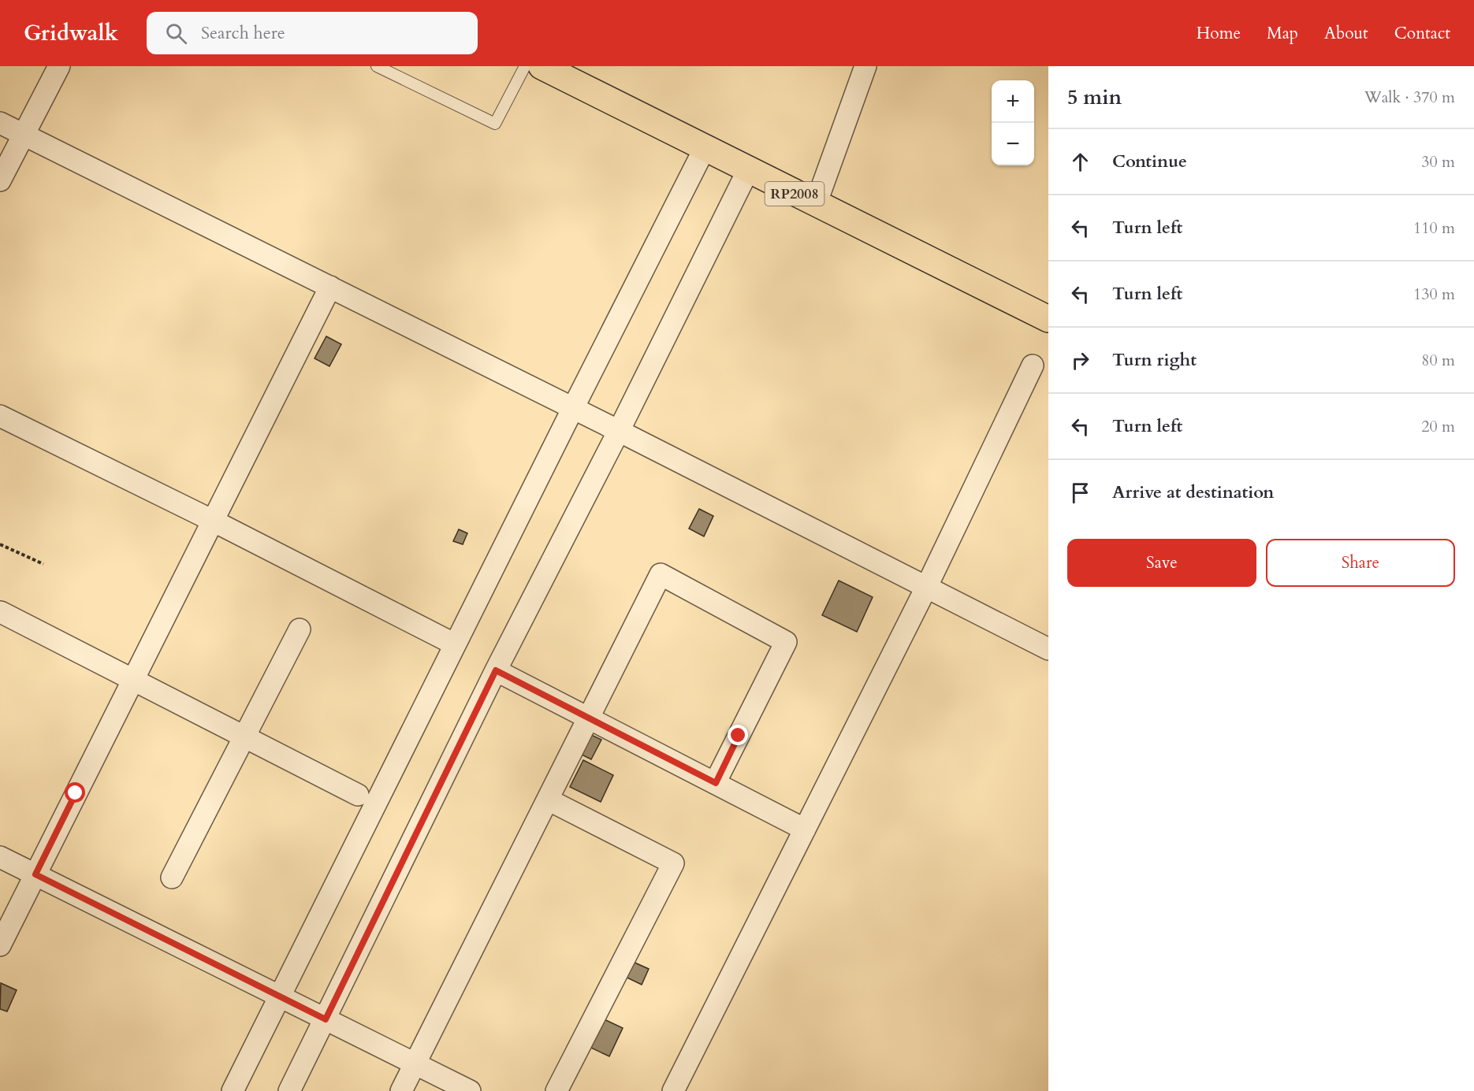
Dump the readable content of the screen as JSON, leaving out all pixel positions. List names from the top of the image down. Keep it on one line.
{"streets":{"highway":["RP2008"]},"page":{"header":"Gridwalk","search":"Search here","nav":["Home","Map","About","Contact"],"heading":["5 min","Walk · 370 m"],"map_buttons":["+","−"],"list":[["Continue","30 m"],["Turn left","110 m"],["Turn left","130 m"],["Turn right","80 m"],["Turn left","20 m"],"Arrive at destination"],"buttons":["Save","Share"]}}
